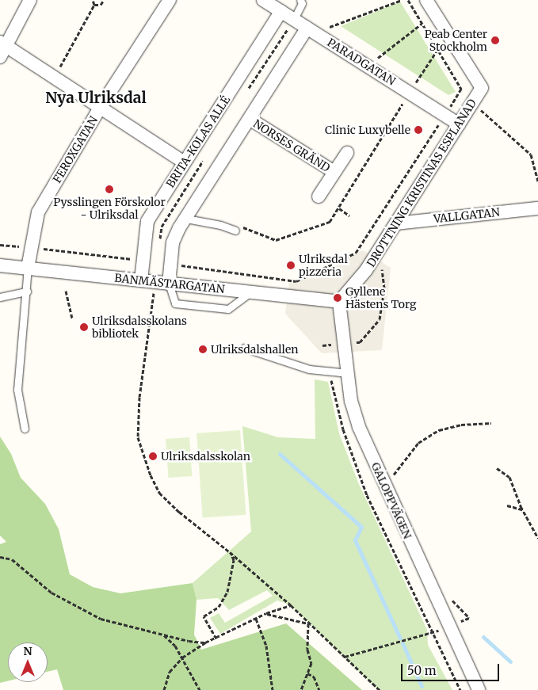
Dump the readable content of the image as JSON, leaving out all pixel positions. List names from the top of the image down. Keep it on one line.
{"streets":{"street":["PARADGATAN","BRITA-KOLAS ALLÉ","NORSES GRÄND","FEROXGATAN","DROTTNING KRISTINAS ESPLANAD","VALLGATAN","BANMÄSTARGATAN","GALOPPVÄGEN"]},"crossings":[["PARADGATAN","BRITA-KOLAS ALLÉ"],["PARADGATAN","DROTTNING KRISTINAS ESPLANAD"],["BRITA-KOLAS ALLÉ","BANMÄSTARGATAN"],["FEROXGATAN","BANMÄSTARGATAN"],["DROTTNING KRISTINAS ESPLANAD","VALLGATAN"],["DROTTNING KRISTINAS ESPLANAD","BANMÄSTARGATAN"],["DROTTNING KRISTINAS ESPLANAD","GALOPPVÄGEN"],["BANMÄSTARGATAN","GALOPPVÄGEN"]],"districts":["Nya Ulriksdal"],"places":["Peab Center Stockholm","Clinic Luxybelle","Pysslingen Förskolor - Ulriksdal","Ulriksdal pizzeria","Gyllene Hästens Torg","Ulriksdalsskolans bibliotek","Ulriksdalshallen","Ulriksdalsskolan"],"scale_bar":"50 m","north":"top"}
